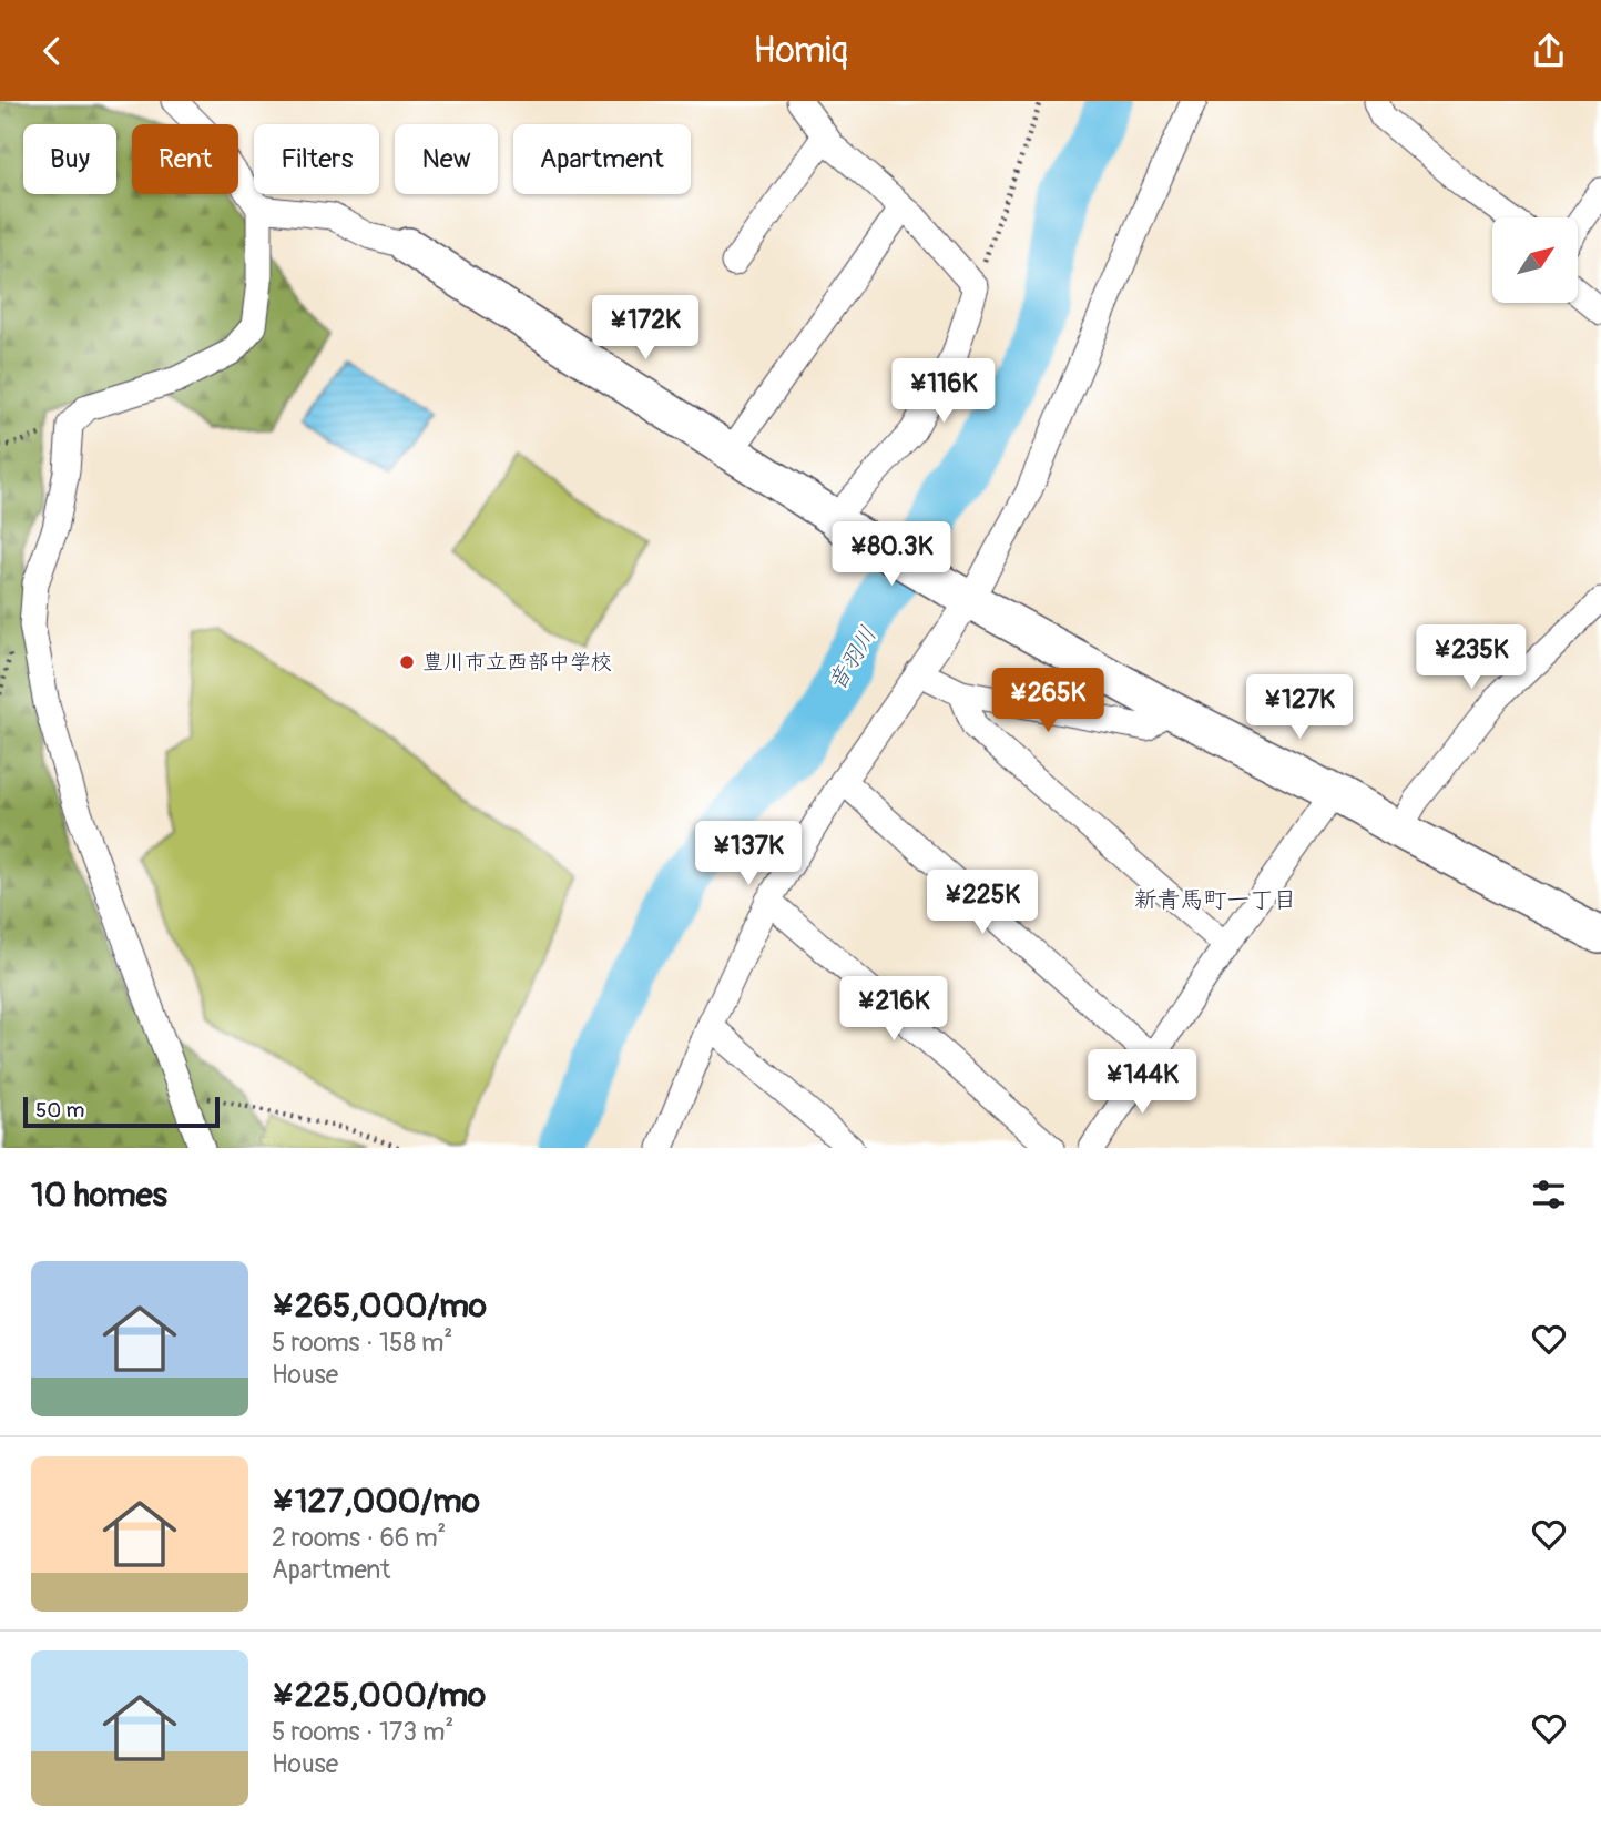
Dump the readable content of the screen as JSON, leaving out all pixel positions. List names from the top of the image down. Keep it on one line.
{"districts":["新青馬町一丁目"],"water":["音羽川"],"places":["豊川市立西部中学校"],"scale_bar":"50 m","north":"top right","page":{"header":"Homiq","chip":["Buy","Rent","Filters","New","Apartment"],"price":["¥172K","¥116K","¥80.3K","¥235K","¥265K","¥127K","¥137K","¥225K","¥216K","¥144K"],"scale":"50 m","heading":"10 homes","list":[{"name":"¥265,000/mo","note":"5 rooms · 158 m² · House"},{"name":"¥127,000/mo","note":"2 rooms · 66 m² · Apartment"},{"name":"¥225,000/mo","note":"5 rooms · 173 m² · House"}]}}
